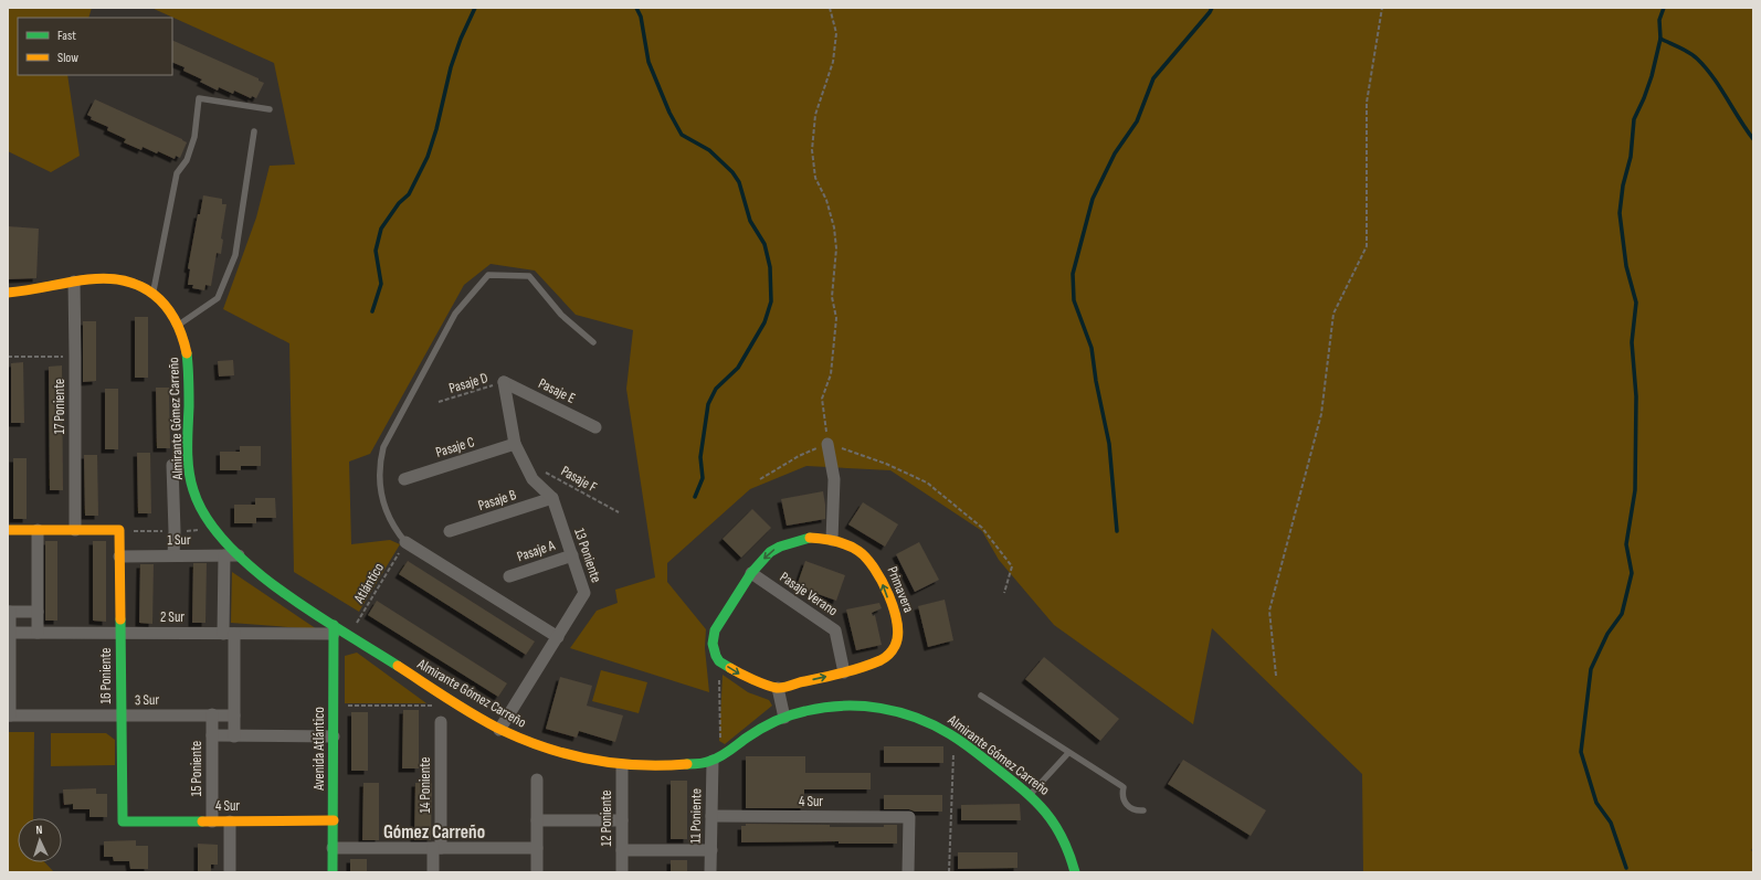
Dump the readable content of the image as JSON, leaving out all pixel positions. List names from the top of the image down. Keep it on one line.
{"streets":{"street":["Pasaje E","17 Poniente","Almirante Gómez Carreño","Pasaje C","Pasaje B","1 Sur","Pasaje A","13 Poniente","Primavera","Pasaje Verano","2 Sur","16 Poniente","3 Sur","Avenida Atlántico","15 Poniente","14 Poniente","4 Sur","11 Poniente","12 Poniente"],"path":["Pasaje D","Pasaje F","Atlántico"]},"crossings":[["Pasaje D","Pasaje E"],["Pasaje D","13 Poniente"],["Pasaje E","13 Poniente"],["17 Poniente","Almirante Gómez Carreño"],["17 Poniente","16 Poniente"],["Almirante Gómez Carreño","1 Sur"],["Almirante Gómez Carreño","13 Poniente"],["Almirante Gómez Carreño","Atlántico"],["Almirante Gómez Carreño","2 Sur"],["Almirante Gómez Carreño","Avenida Atlántico"],["Almirante Gómez Carreño","11 Poniente"],["Almirante Gómez Carreño","12 Poniente"],["Pasaje C","13 Poniente"],["Pasaje F","13 Poniente"],["Pasaje B","13 Poniente"],["1 Sur","16 Poniente"],["Pasaje A","13 Poniente"],["Primavera","Pasaje Verano"],["2 Sur","16 Poniente"],["2 Sur","Avenida Atlántico"],["16 Poniente","3 Sur"],["16 Poniente","4 Sur"],["3 Sur","15 Poniente"],["Avenida Atlántico","4 Sur"],["15 Poniente","4 Sur"],["4 Sur","11 Poniente"]],"districts":["Gómez Carreño"],"legend":["Fast","Slow"],"north":"top"}
